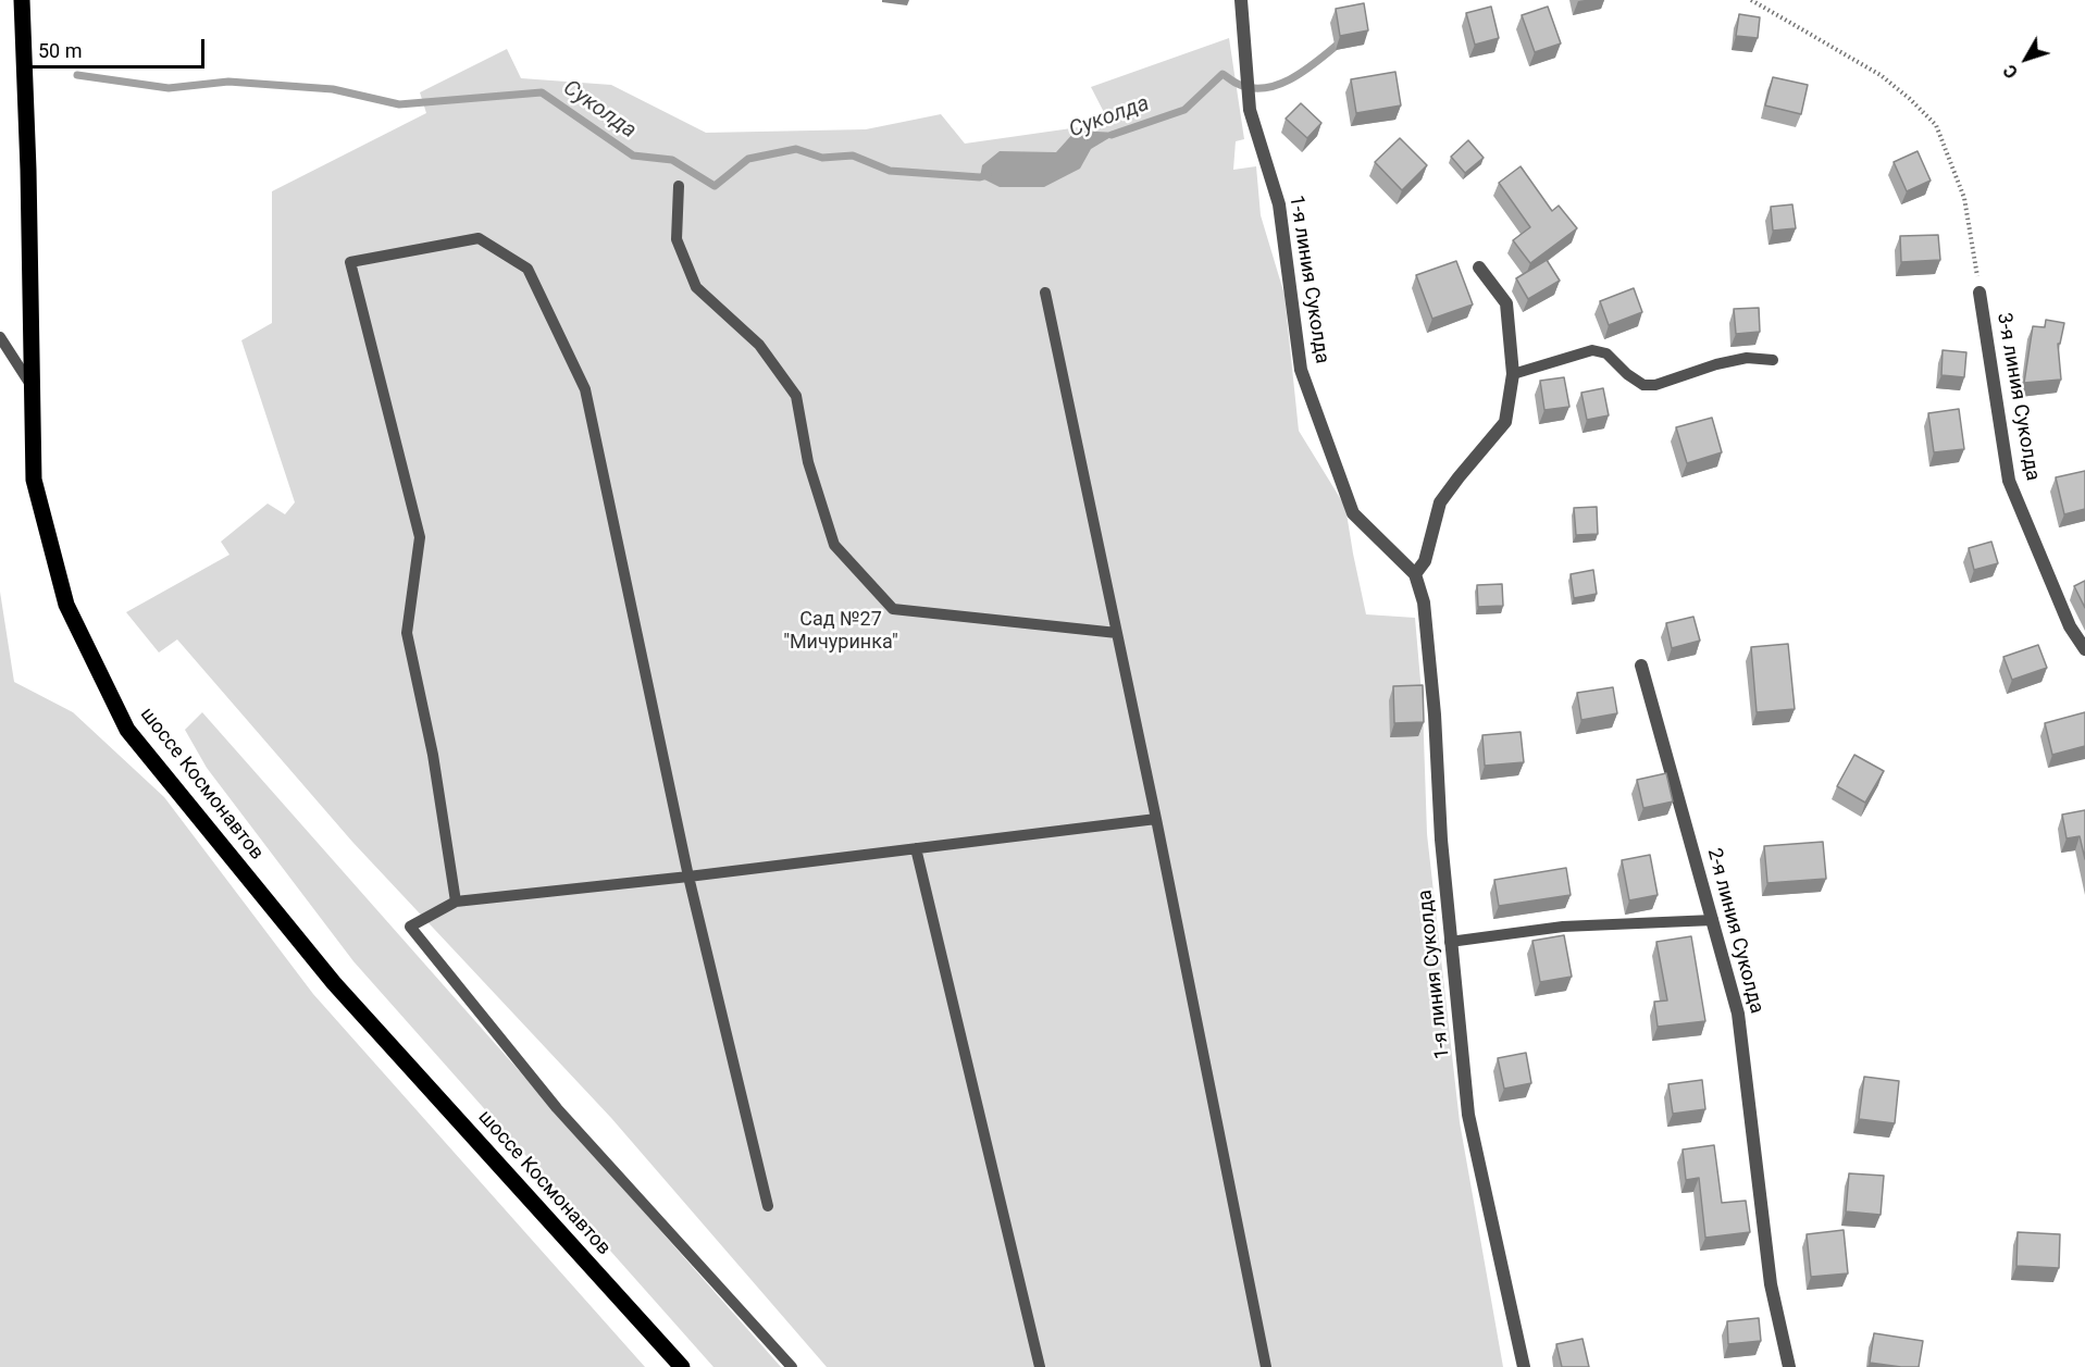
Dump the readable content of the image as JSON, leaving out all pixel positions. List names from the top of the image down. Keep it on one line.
{"streets":{"main road":["шоссе Космонавтов"],"street":["1-я линия Суколда","3-я линия Суколда","2-я линия Суколда"]},"water":["Суколда"],"parks":["Сад №27 \"Мичуринка\""],"scale_bar":"50 m","north":"bottom left"}
